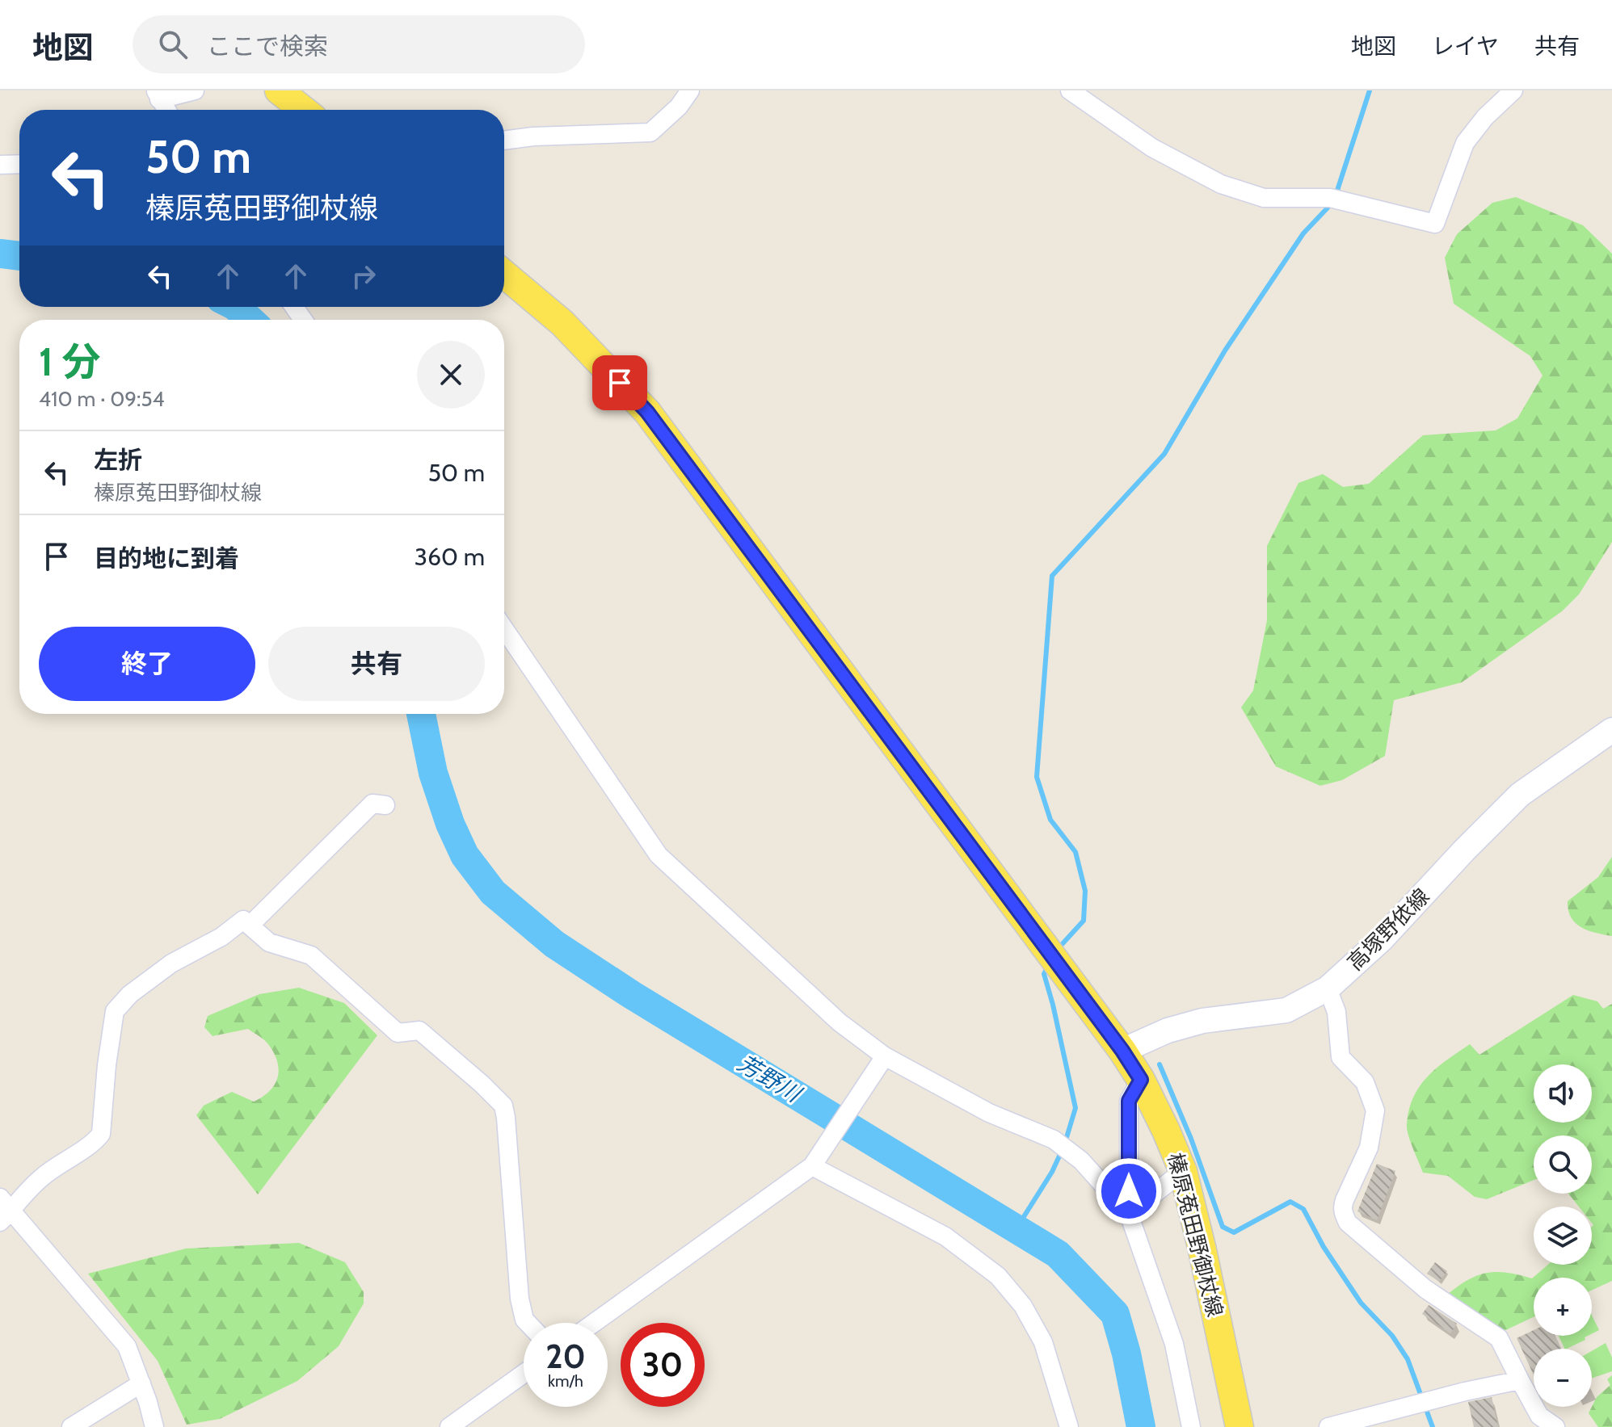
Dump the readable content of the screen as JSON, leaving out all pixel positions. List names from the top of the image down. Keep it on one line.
{"streets":{"main road":["高塚野依線","榛原菟田野御杖線"]},"crossings":[["高塚野依線","榛原菟田野御杖線"]],"water":["芳野川"],"page":{"header":"地図","search":"ここで検索","nav":["地図","レイヤ","共有"],"turn":["50 m","榛原菟田野御杖線"],"heading":["1 分","410 m · 09:54"],"list":[{"name":"左折","note":"榛原菟田野御杖線","value":"50 m"},{"name":"目的地に到着","value":"360 m"}],"buttons":["終了","共有"],"map_buttons":["+","−"],"speed":"20 km/h","limit":"30"}}
